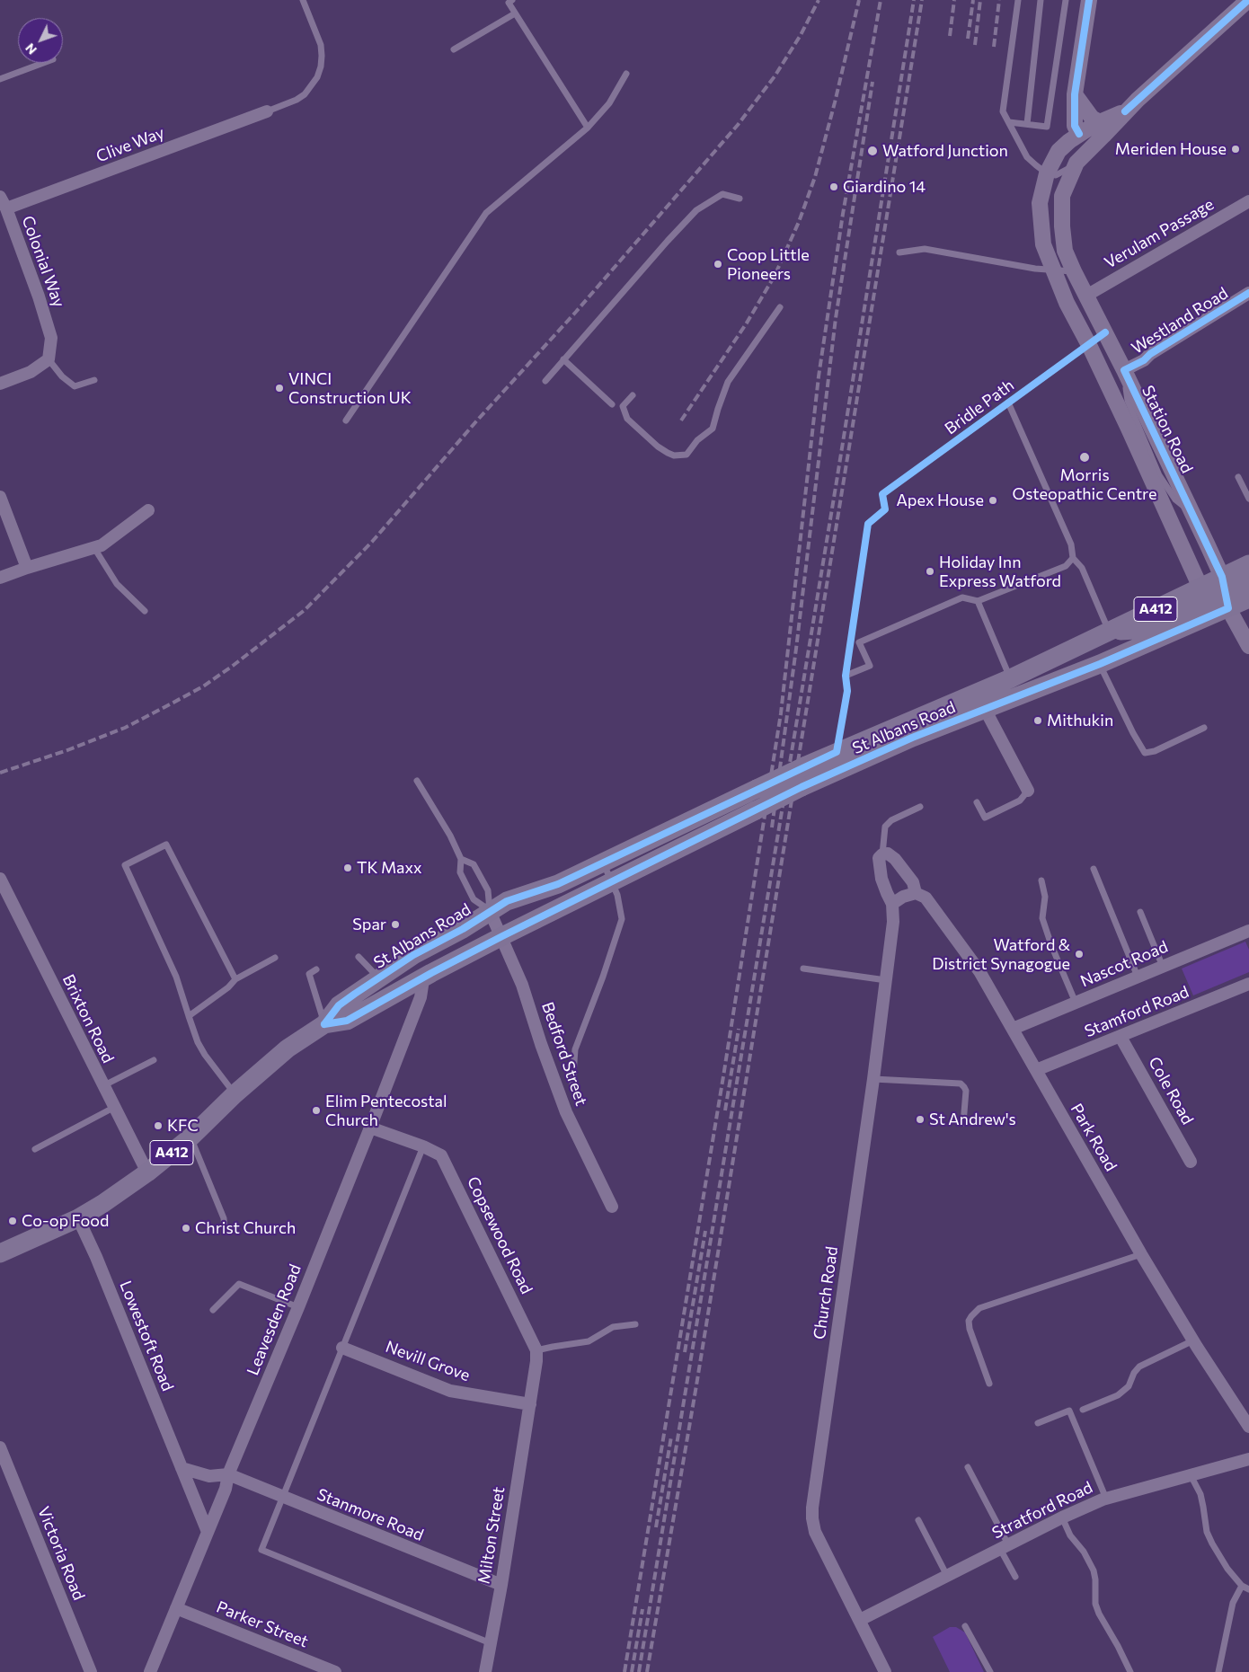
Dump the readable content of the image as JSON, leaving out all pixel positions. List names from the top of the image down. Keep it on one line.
{"streets":{"main road":["A412","St Albans Road"],"street":["Clive Way","Verulam Passage","Colonial Way","Westland Road","Station Road","Nascot Road","Stamford Road","Brixton Road","Bedford Street","Cole Road","Park Road","Copsewood Road","Church Road","Leavesden Road","Lowestoft Road","Nevill Grove","Stratford Road","Stanmore Road","Milton Street","Victoria Road","Parker Street"],"lane":["Bridle Path"]},"crossings":[["Clive Way","Colonial Way"],["Verulam Passage","Station Road"],["Westland Road","Station Road"],["Station Road","St Albans Road"],["St Albans Road","Brixton Road"],["St Albans Road","Bedford Street"],["St Albans Road","Leavesden Road"],["St Albans Road","Lowestoft Road"],["Nascot Road","Park Road"],["Stamford Road","Cole Road"],["Stamford Road","Park Road"],["Copsewood Road","Leavesden Road"],["Church Road","Stratford Road"],["Leavesden Road","Lowestoft Road"],["Leavesden Road","Stanmore Road"],["Leavesden Road","Parker Street"],["Nevill Grove","Milton Street"],["Stanmore Road","Milton Street"]],"places":["Meriden House","Watford Junction","Giardino 14","Coop Little Pioneers","VINCI Construction UK","Morris Osteopathic Centre","Apex House","Holiday Inn Express Watford","Mithukin","TK Maxx","Spar","Watford & District Synagogue","Elim Pentecostal Church","St Andrew's","KFC","Co-op Food","Christ Church"],"north":"bottom left"}
